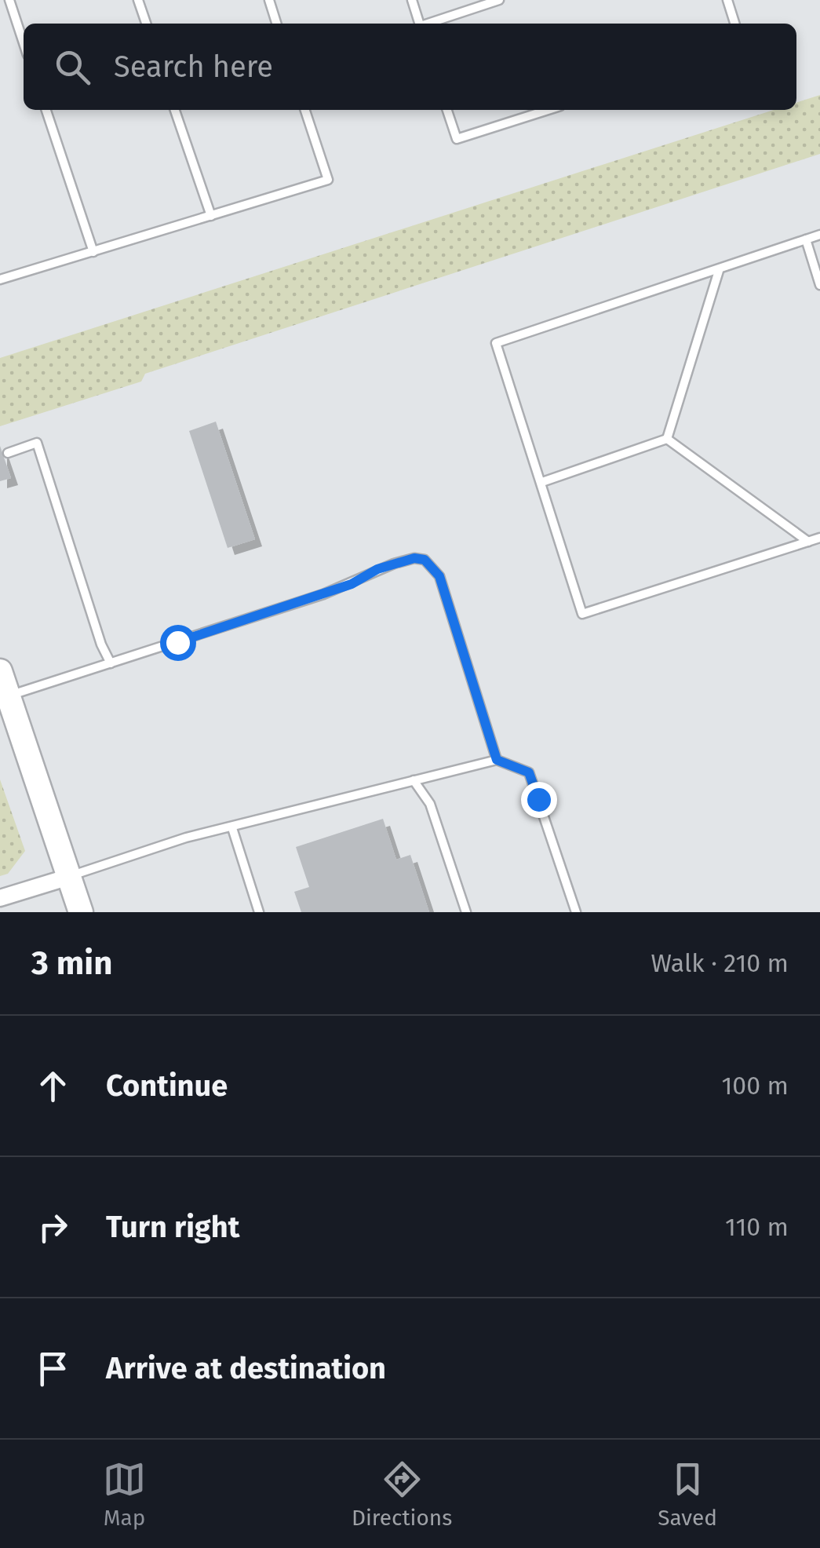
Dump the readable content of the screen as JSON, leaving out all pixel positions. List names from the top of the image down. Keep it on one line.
{"page":{"search":"Search here","heading":["3 min","Walk · 210 m"],"list":[["Continue","100 m"],["Turn right","110 m"],"Arrive at destination"],"nav":["Map","Directions","Saved"]}}
